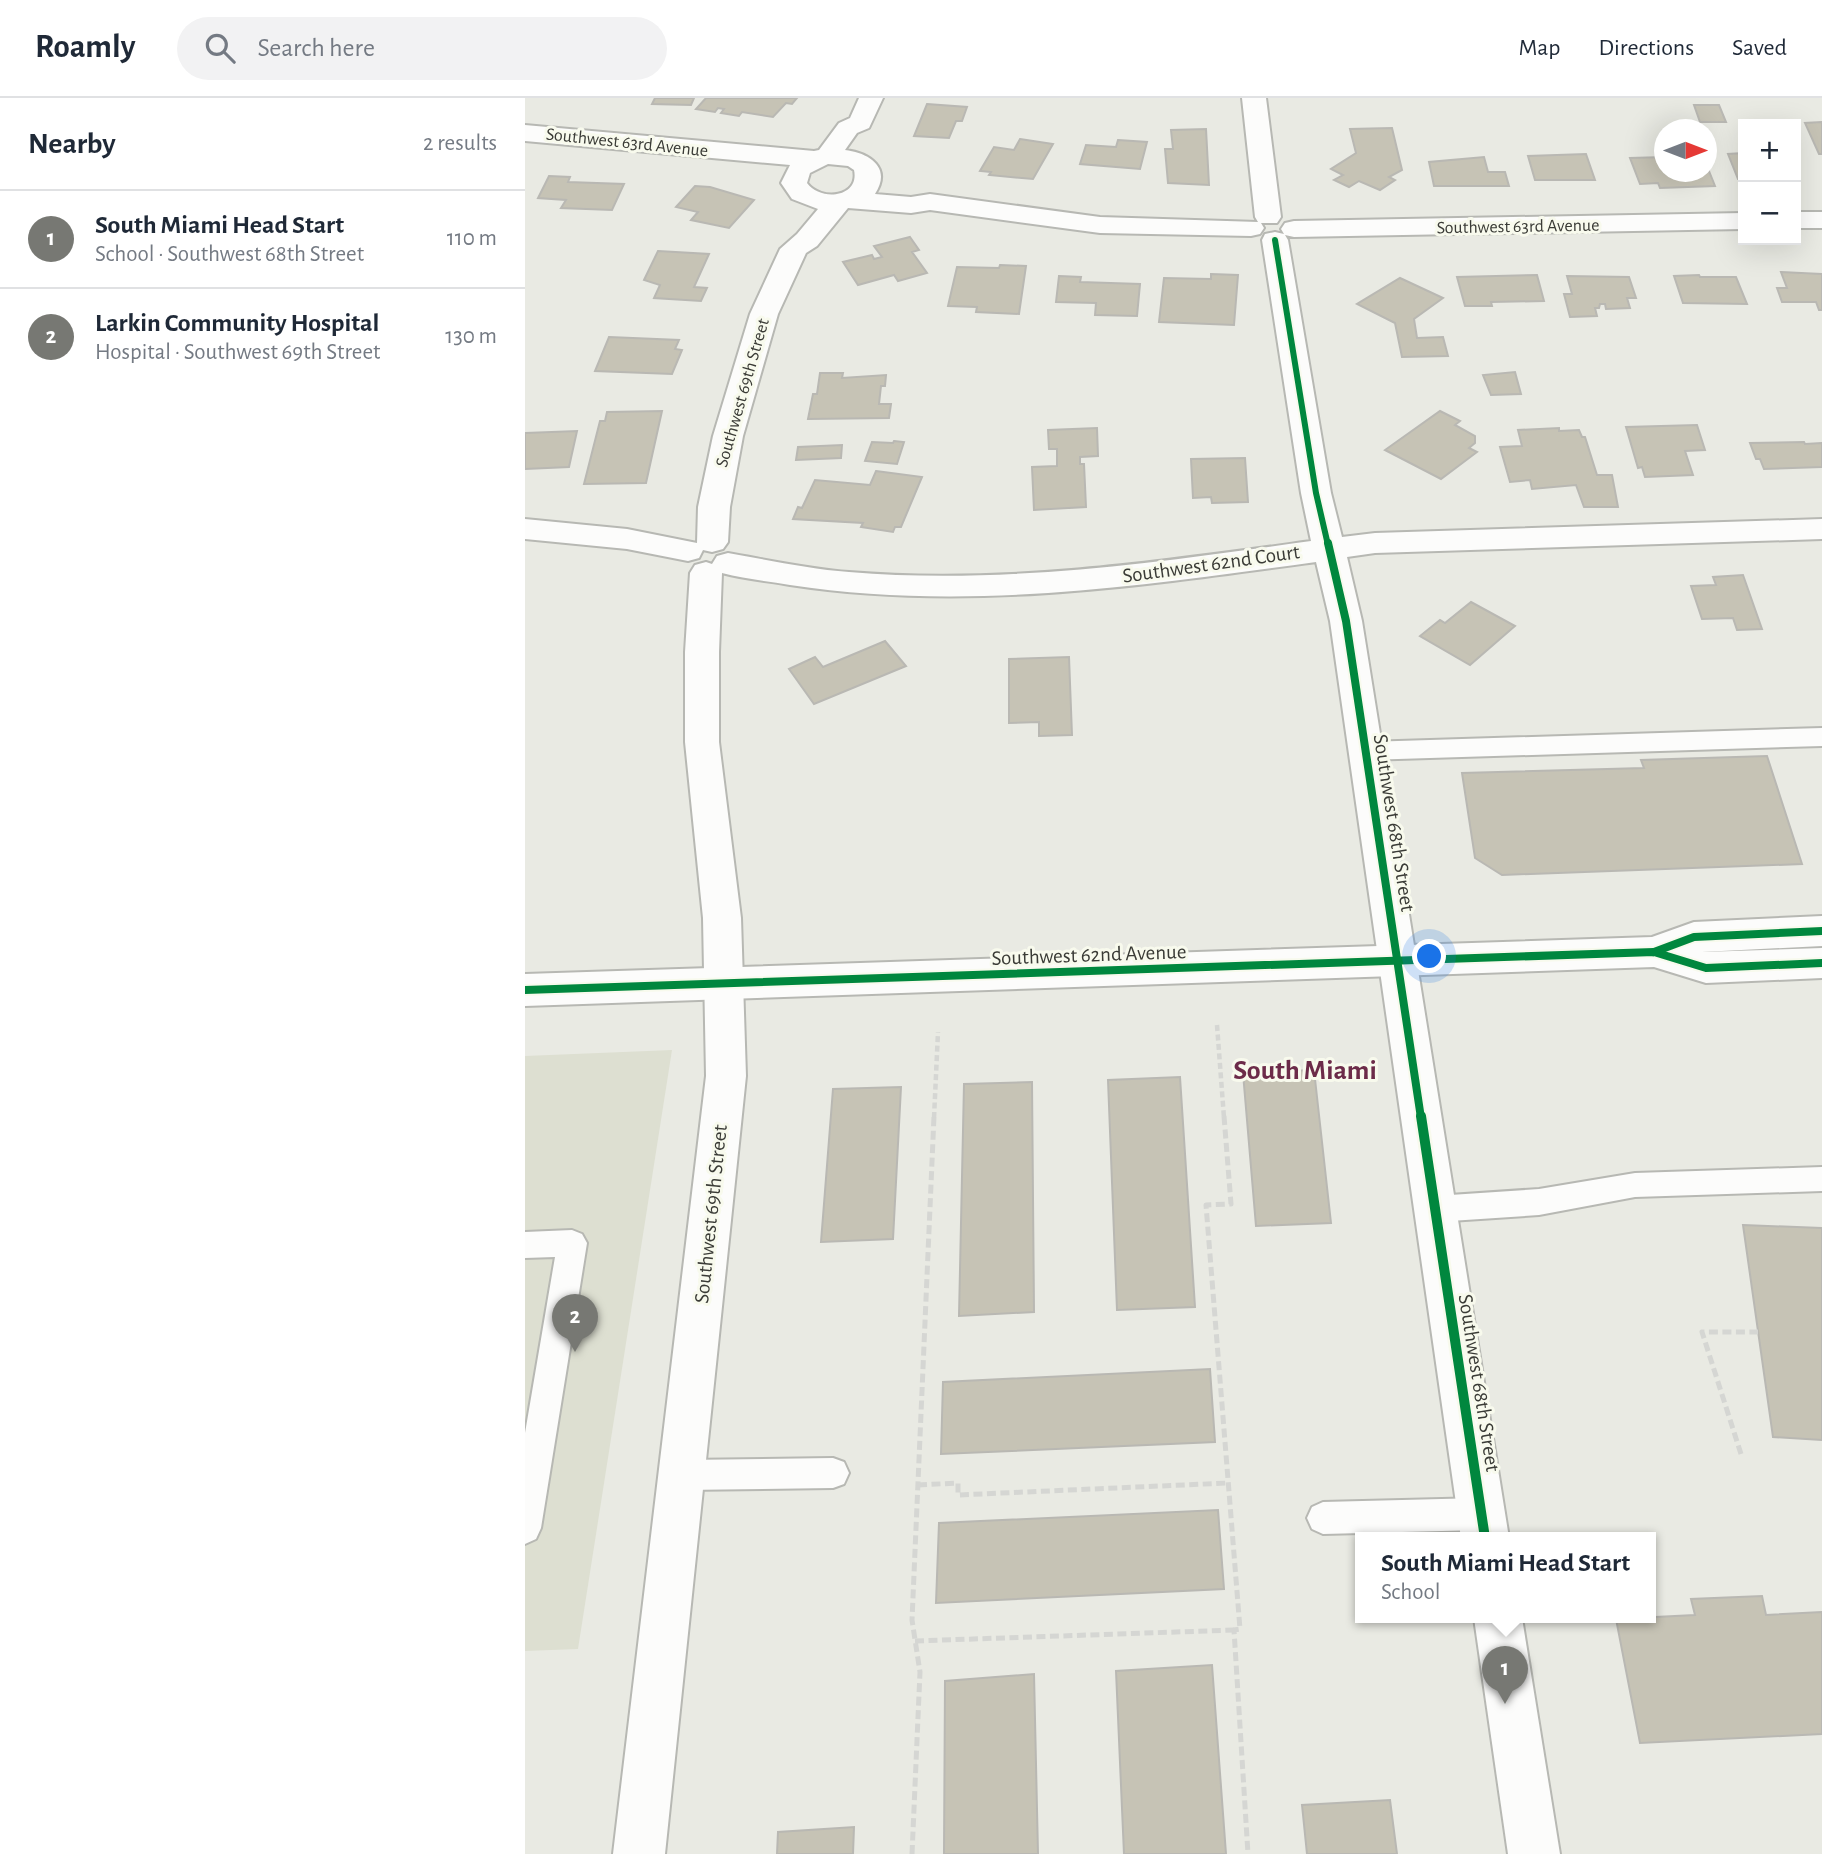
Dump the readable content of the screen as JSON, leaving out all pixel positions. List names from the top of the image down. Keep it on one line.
{"streets":{"street":["Southwest 63rd Avenue","Southwest 69th Street","Southwest 62nd Court","Southwest 68th Street","Southwest 62nd Avenue"]},"crossings":[["Southwest 63rd Avenue","Southwest 69th Street"],["Southwest 63rd Avenue","Southwest 68th Street"],["Southwest 69th Street","Southwest 62nd Court"],["Southwest 69th Street","Southwest 62nd Avenue"],["Southwest 62nd Court","Southwest 68th Street"],["Southwest 68th Street","Southwest 62nd Avenue"]],"districts":["South Miami"],"north":"right","page":{"header":"Roamly","search":"Search here","nav":["Map","Directions","Saved"],"heading":["Nearby","2 results"],"map_buttons":["+","−"],"list":[{"mark":"1","name":"South Miami Head Start","note":"School · Southwest 68th Street","value":"110 m"},{"mark":"2","name":"Larkin Community Hospital","note":"Hospital · Southwest 69th Street","value":"130 m"}],"pins":["2","1"],"popup":["South Miami Head Start","School"]}}
